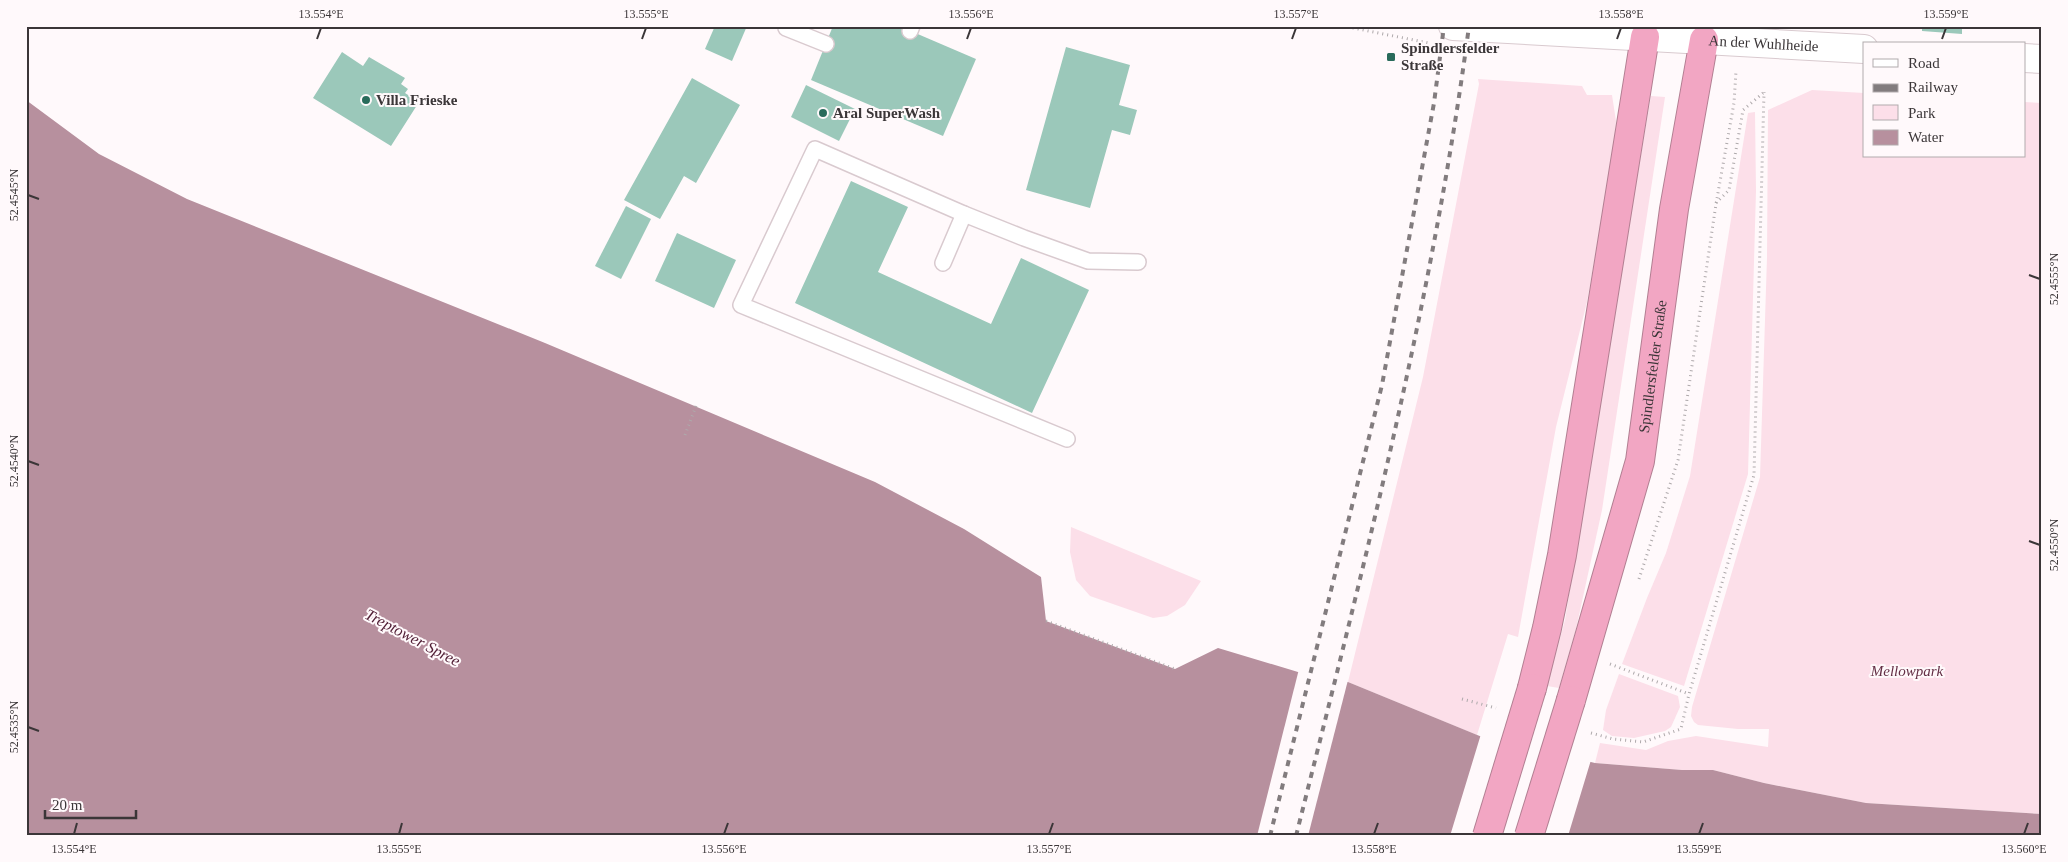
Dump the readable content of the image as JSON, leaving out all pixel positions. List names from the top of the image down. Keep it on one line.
{"streets":{"highway":["Spindlersfelder Straße"],"main road":["An der Wuhlheide"]},"crossings":[["An der Wuhlheide","Spindlersfelder Straße"]],"water":["Treptower Spree"],"parks":["Mellowpark"],"places":{"transit":["Spindlersfelder Straße"],"other":["Villa Frieske","Aral SuperWash"]},"legend":["Road","Railway","Park","Water"],"scale_bar":"20 m","coordinates":["13.554°E","13.555°E","13.556°E","13.557°E","13.558°E","13.559°E","52.4545°N","52.4555°N","52.4540°N","52.4550°N","52.4535°N","13.560°E"]}
